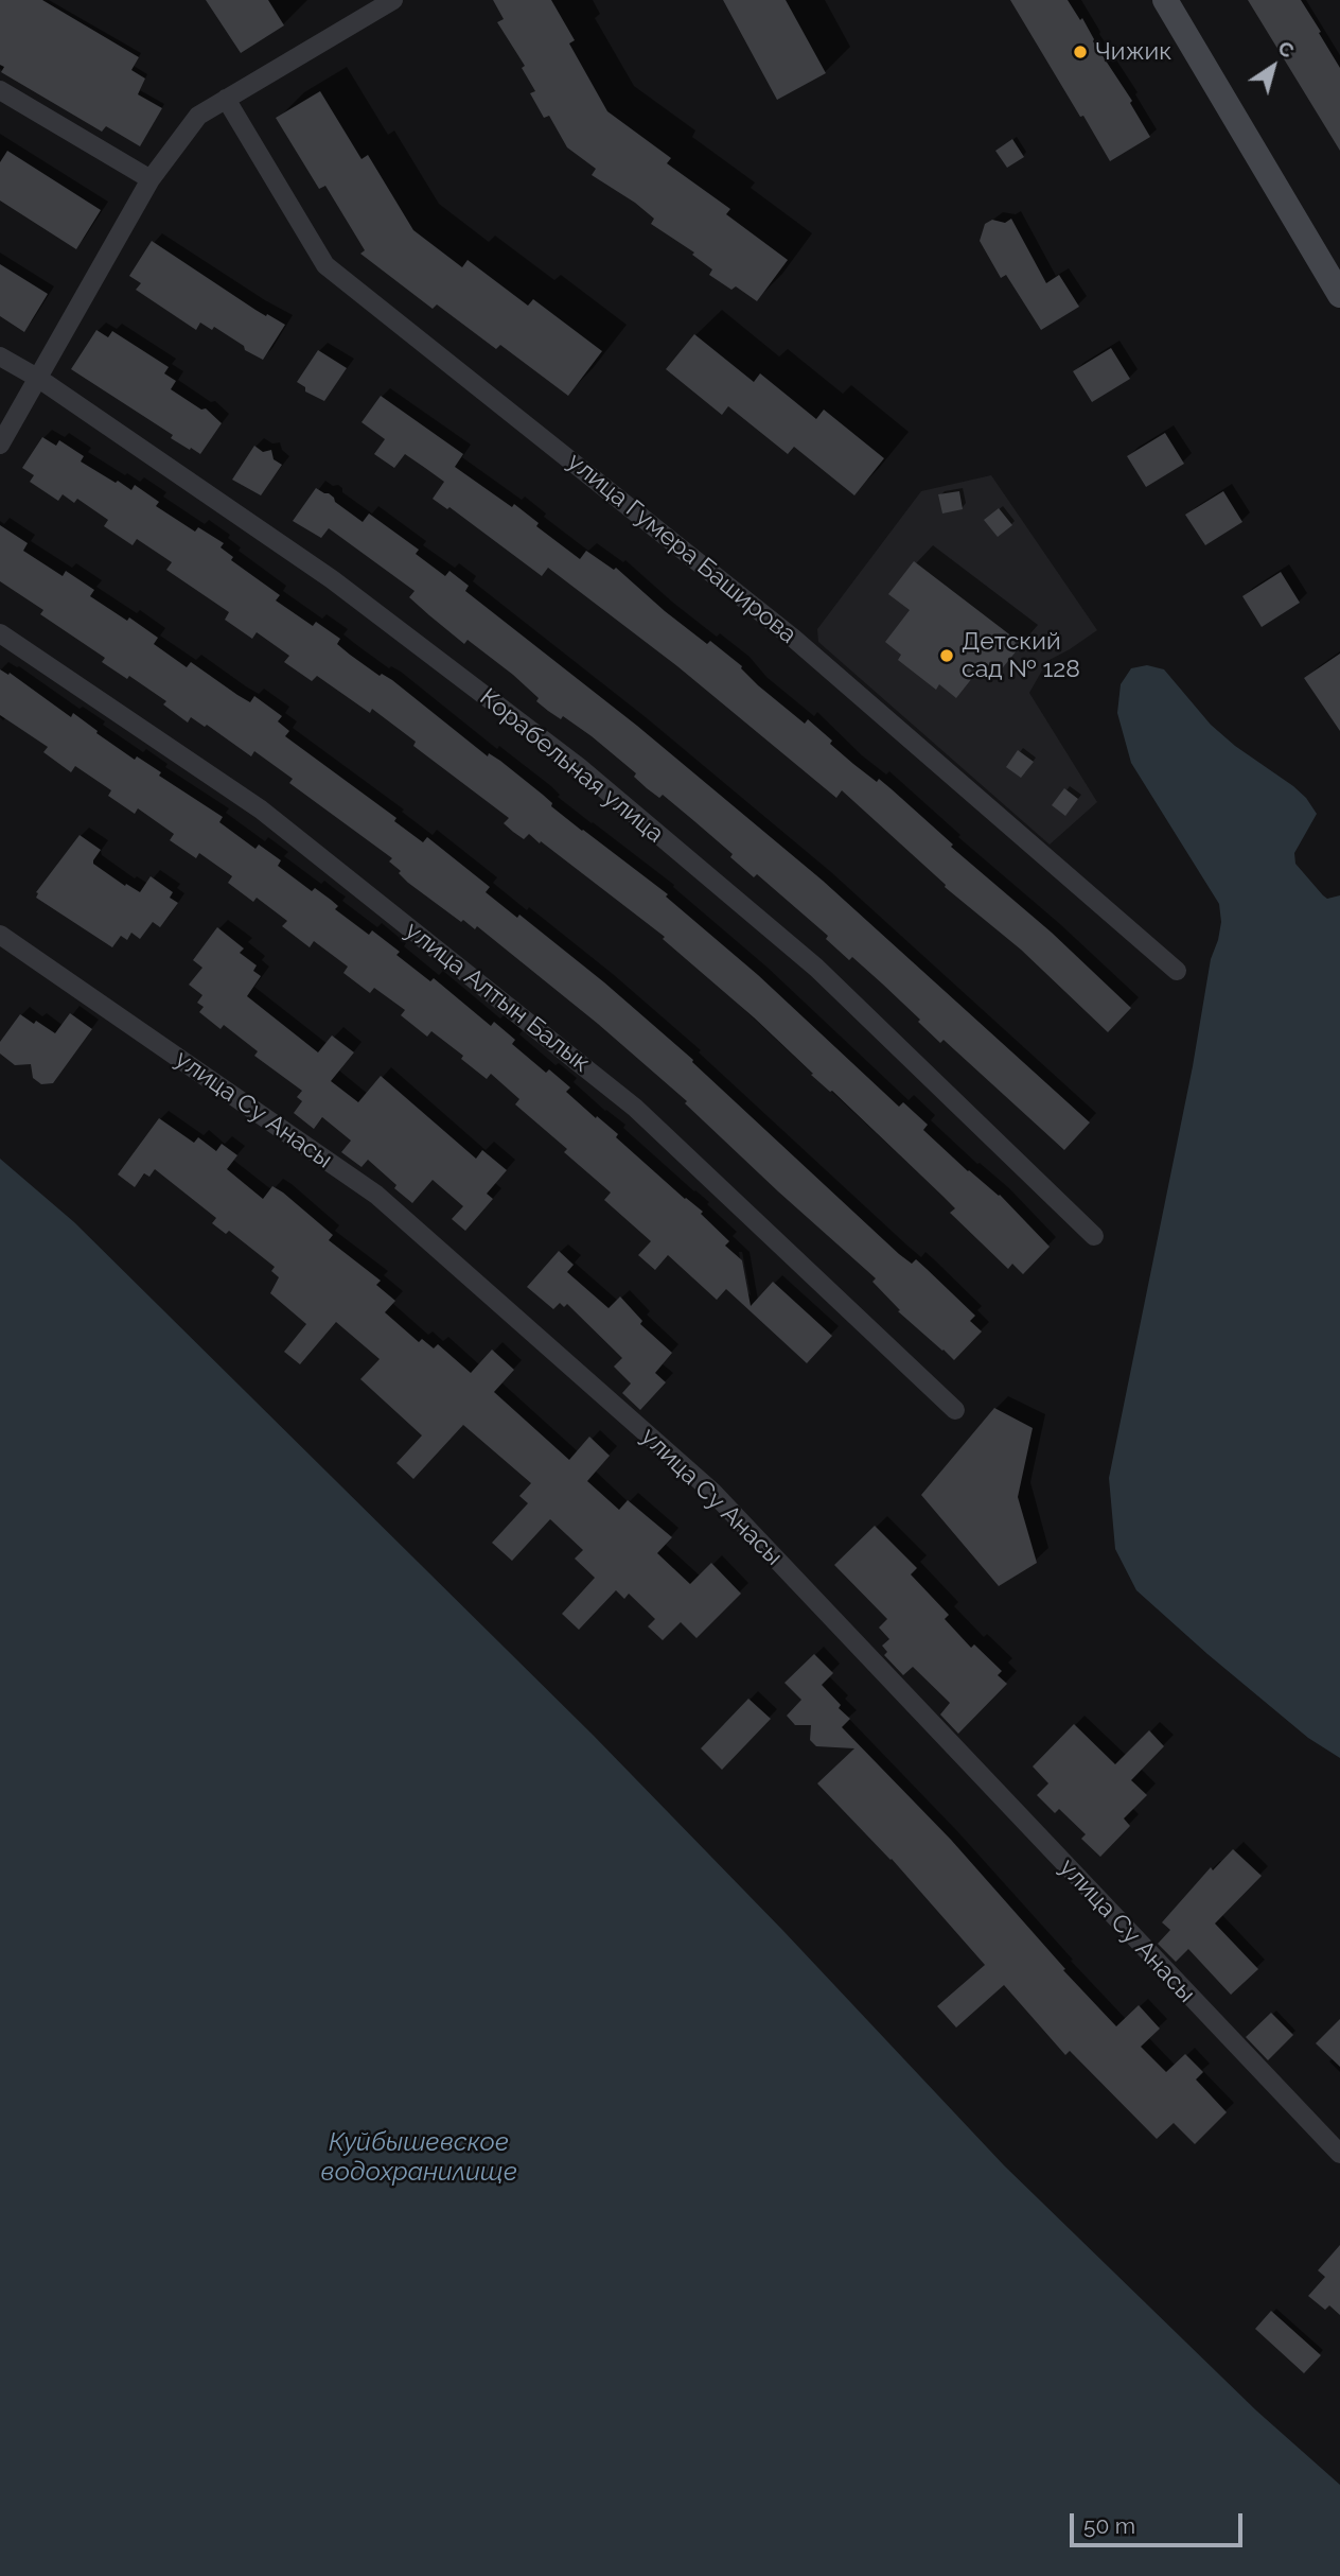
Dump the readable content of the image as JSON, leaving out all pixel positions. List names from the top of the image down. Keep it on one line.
{"streets":{"street":["улица Гумера Баширова","Корабельная улица","улица Алтын Балык","улица Су Анасы"]},"water":["Куйбышевское водохранилище"],"places":["Чижик","Детский сад № 128"],"scale_bar":"50 m","north":"top right"}
